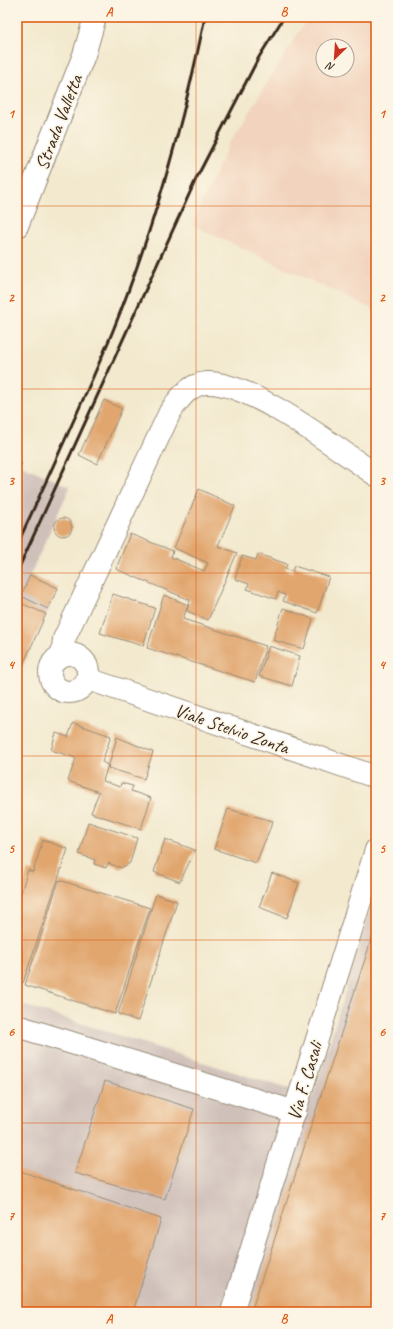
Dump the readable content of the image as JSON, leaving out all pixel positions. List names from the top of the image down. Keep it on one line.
{"streets":{"street":["Strada Valletta","Viale Stelvio Zonta","Via F. Casali"]},"north":"bottom left","grid":{"columns":["A","B"],"rows":["1","2","3","4","5","6","7"]}}
